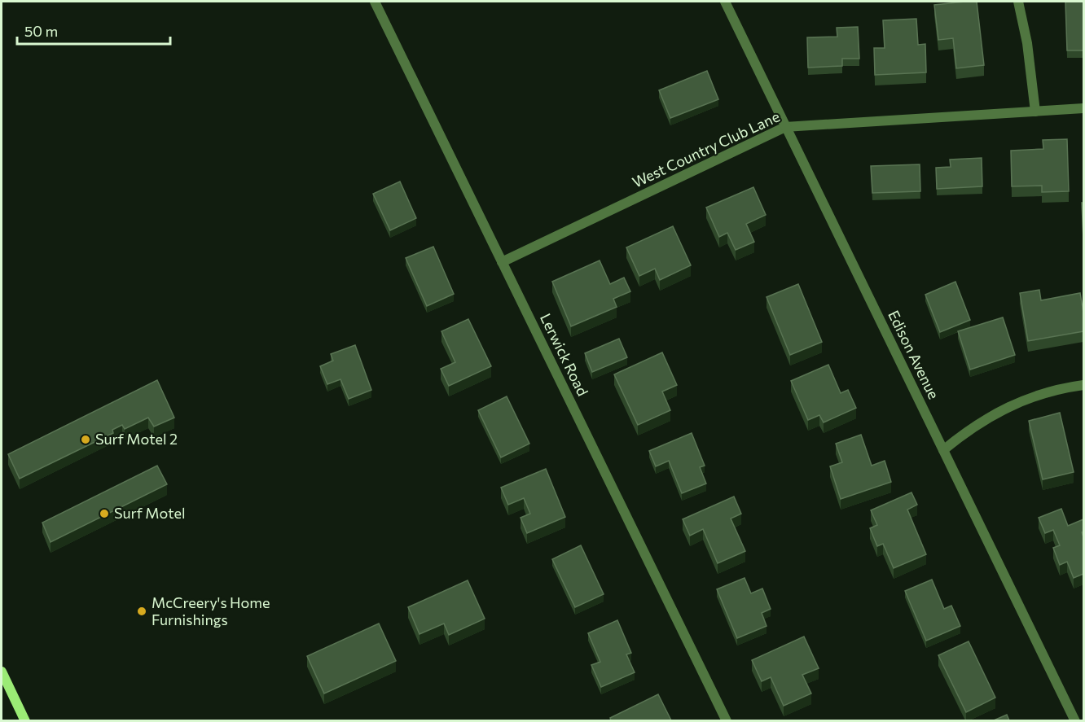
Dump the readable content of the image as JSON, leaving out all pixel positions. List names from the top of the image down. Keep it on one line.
{"streets":{"street":["West Country Club Lane","Lerwick Road","Edison Avenue"]},"crossings":[["West Country Club Lane","Lerwick Road"],["West Country Club Lane","Edison Avenue"]],"places":["Surf Motel 2","Surf Motel","McCreery's Home Furnishings"],"scale_bar":"50 m"}
